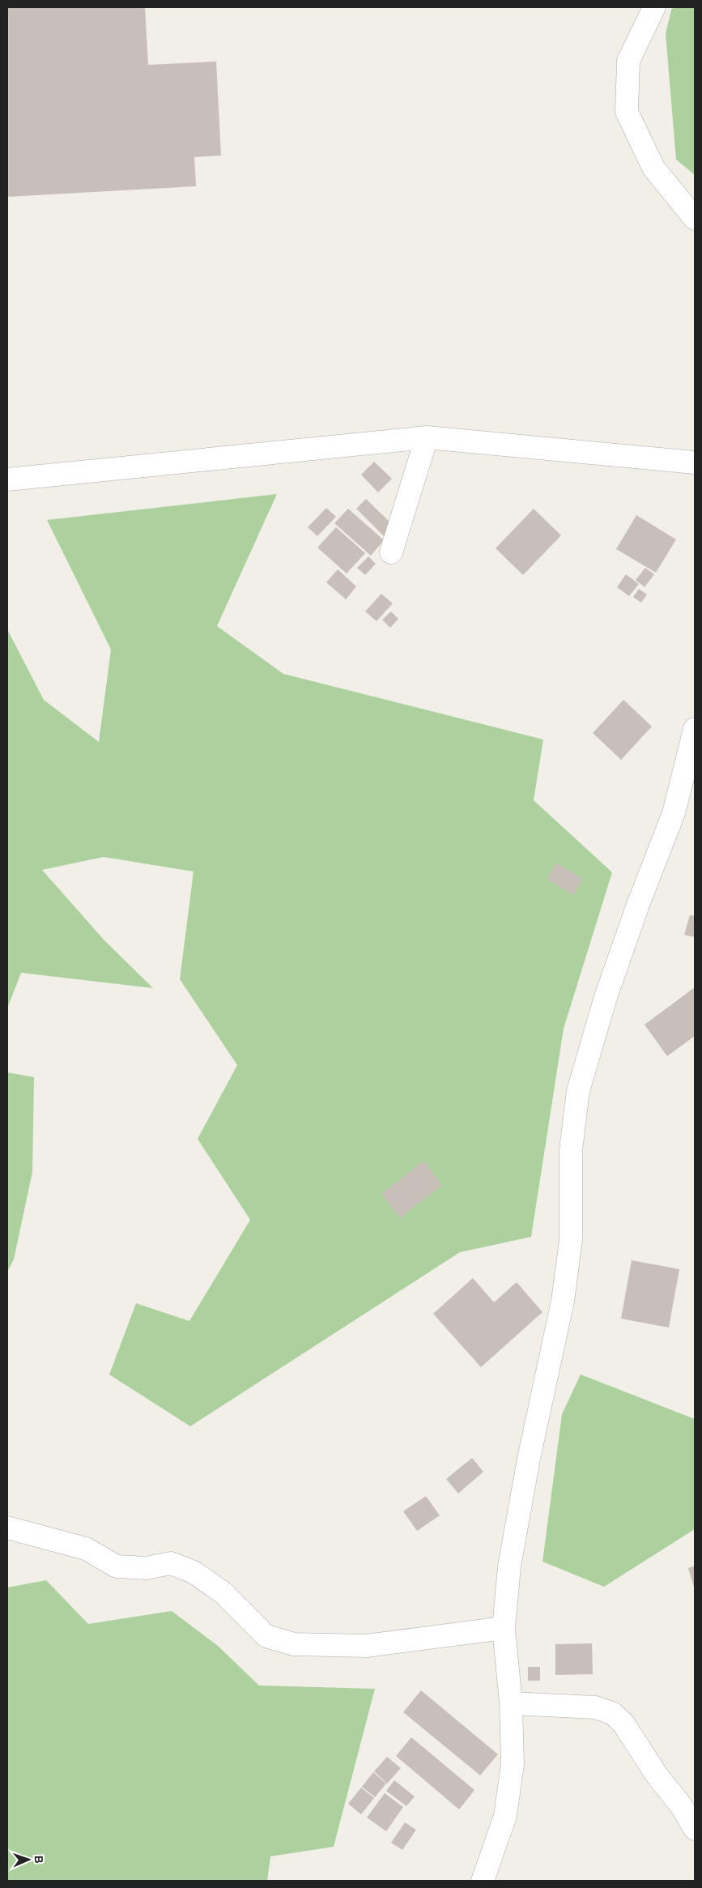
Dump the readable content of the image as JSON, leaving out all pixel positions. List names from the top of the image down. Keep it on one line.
{"north":"right"}
